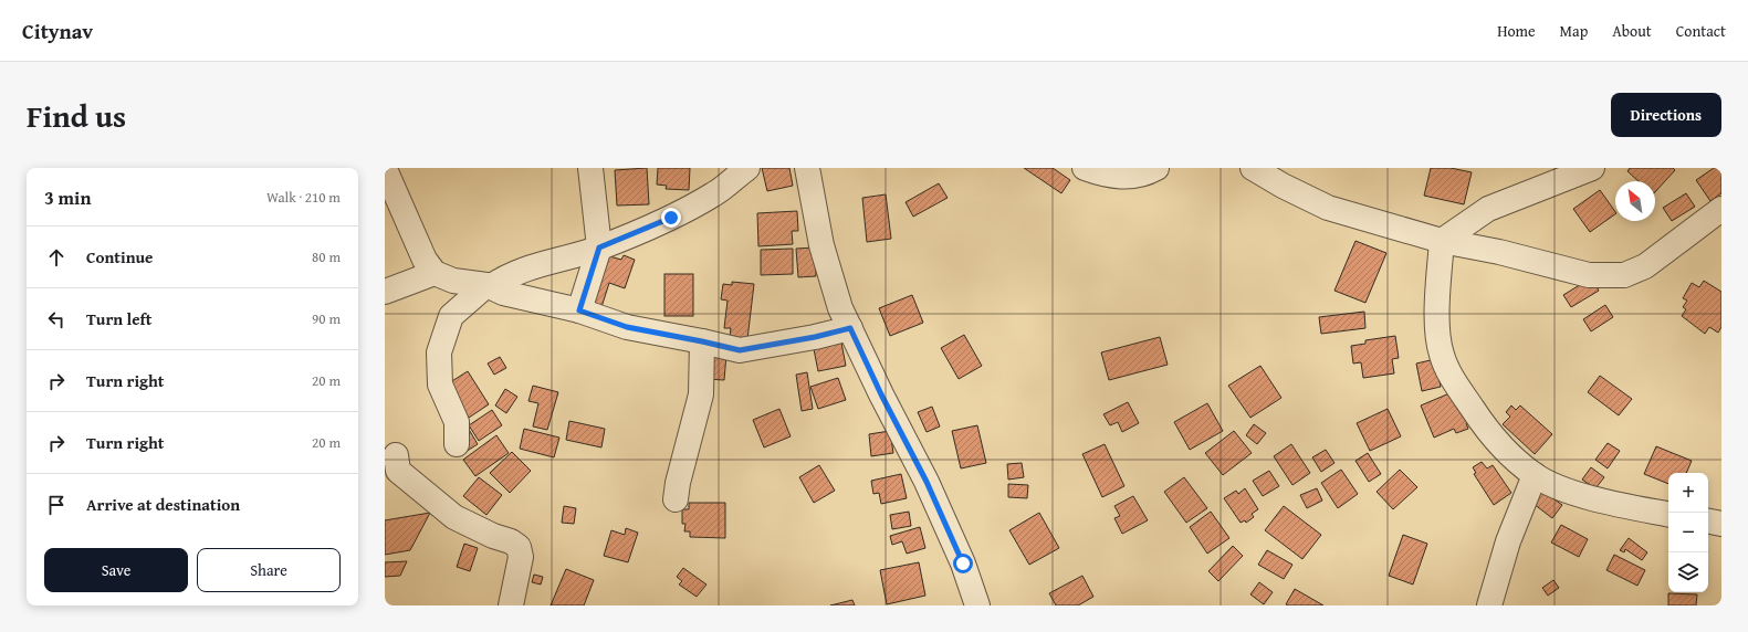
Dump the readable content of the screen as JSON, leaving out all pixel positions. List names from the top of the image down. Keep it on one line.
{"north":"top left","page":{"header":"Citynav","nav":["Home","Map","About","Contact"],"title":"Find us","buttons":["Directions",["Save","Share"]],"heading":["3 min","Walk · 210 m"],"list":[["Continue","80 m"],["Turn left","90 m"],["Turn right","20 m"],["Turn right","20 m"],"Arrive at destination"],"map_buttons":["+","−"]}}
